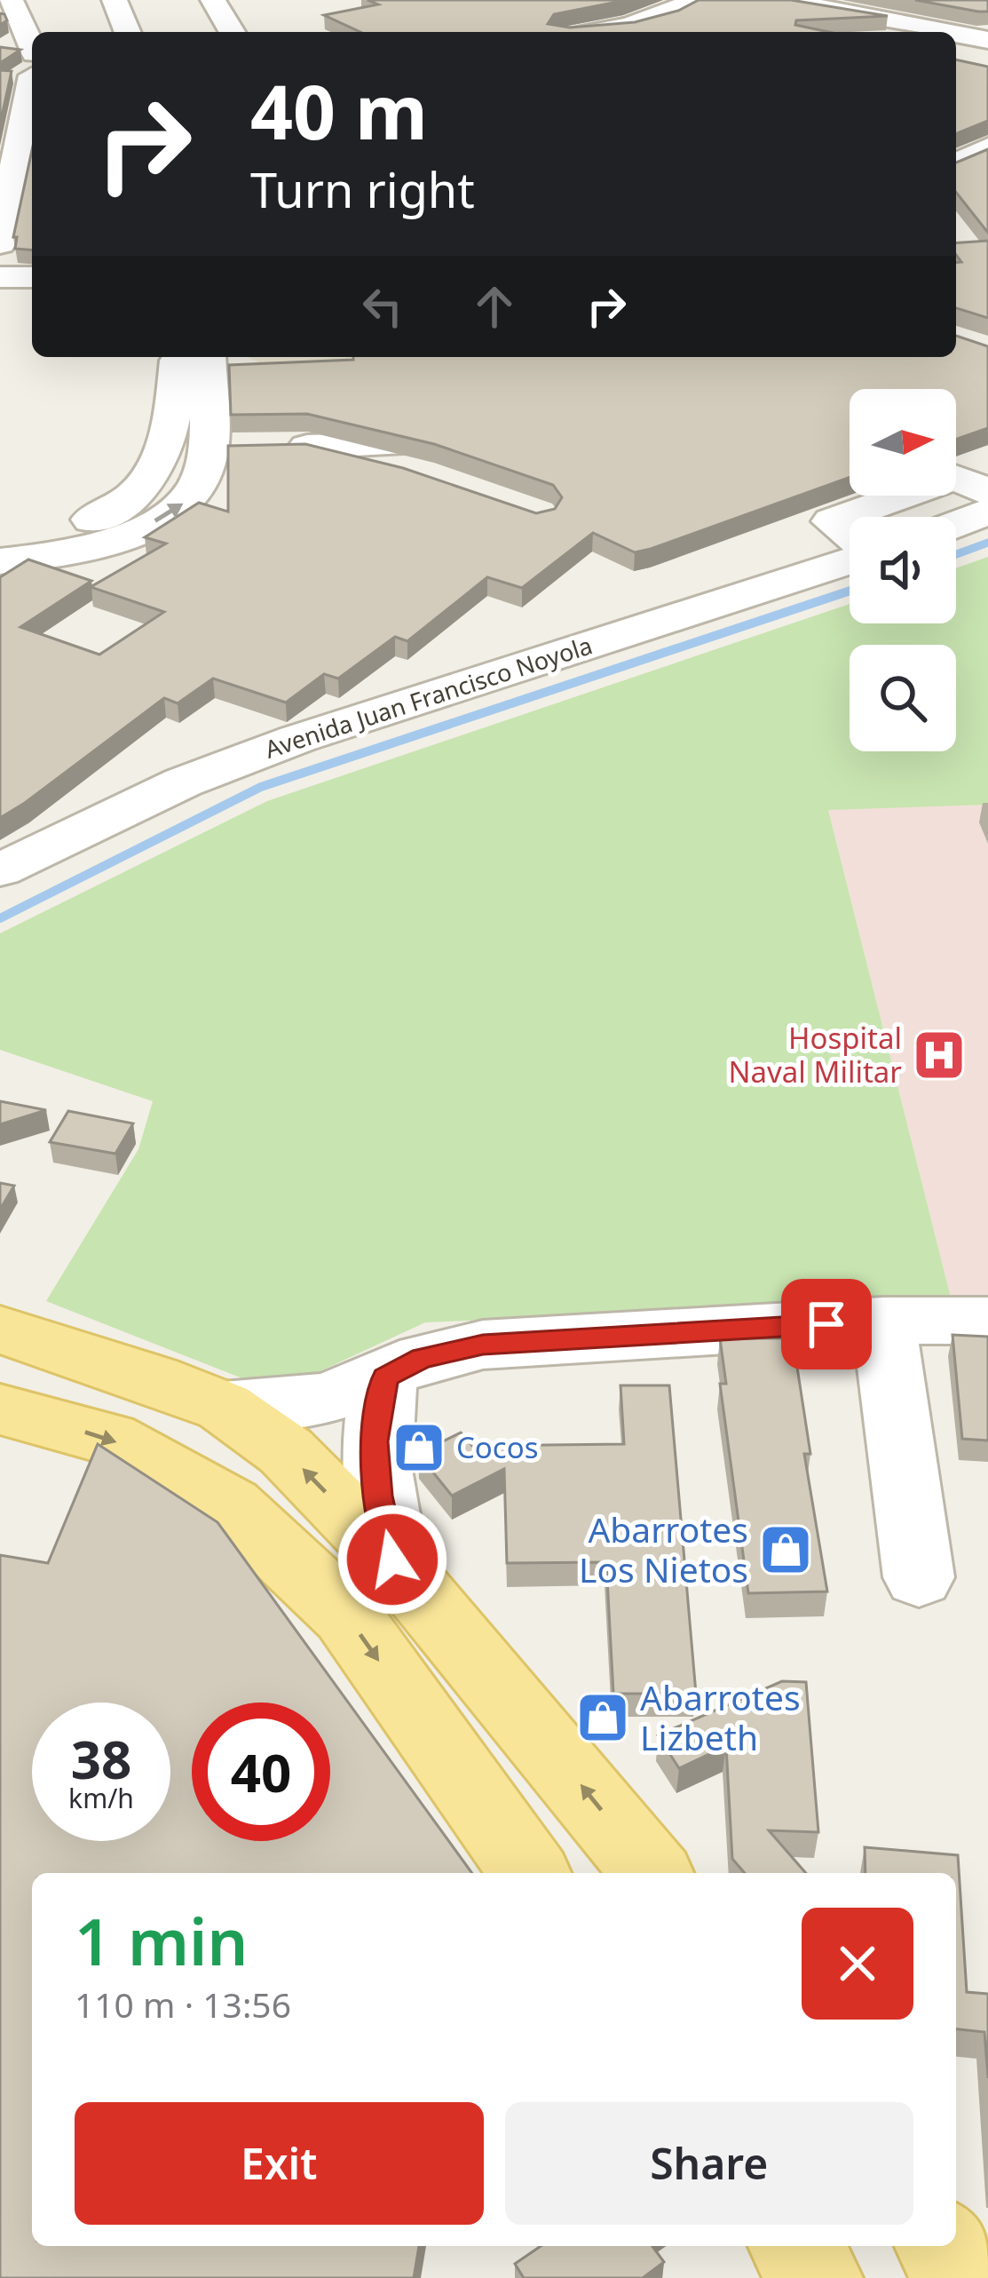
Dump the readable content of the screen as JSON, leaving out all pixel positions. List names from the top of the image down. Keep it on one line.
{"streets":{"street":["Avenida Juan Francisco Noyola"]},"places":{"hospital":["Hospital Naval Militar"],"shop":["Cocos","Abarrotes Los Nietos","Abarrotes Lizbeth"]},"north":"right","page":{"turn":["40 m","Turn right"],"speed":"38 km/h","limit":"40","heading":["1 min","110 m · 13:56"],"buttons":["Exit","Share"]}}
